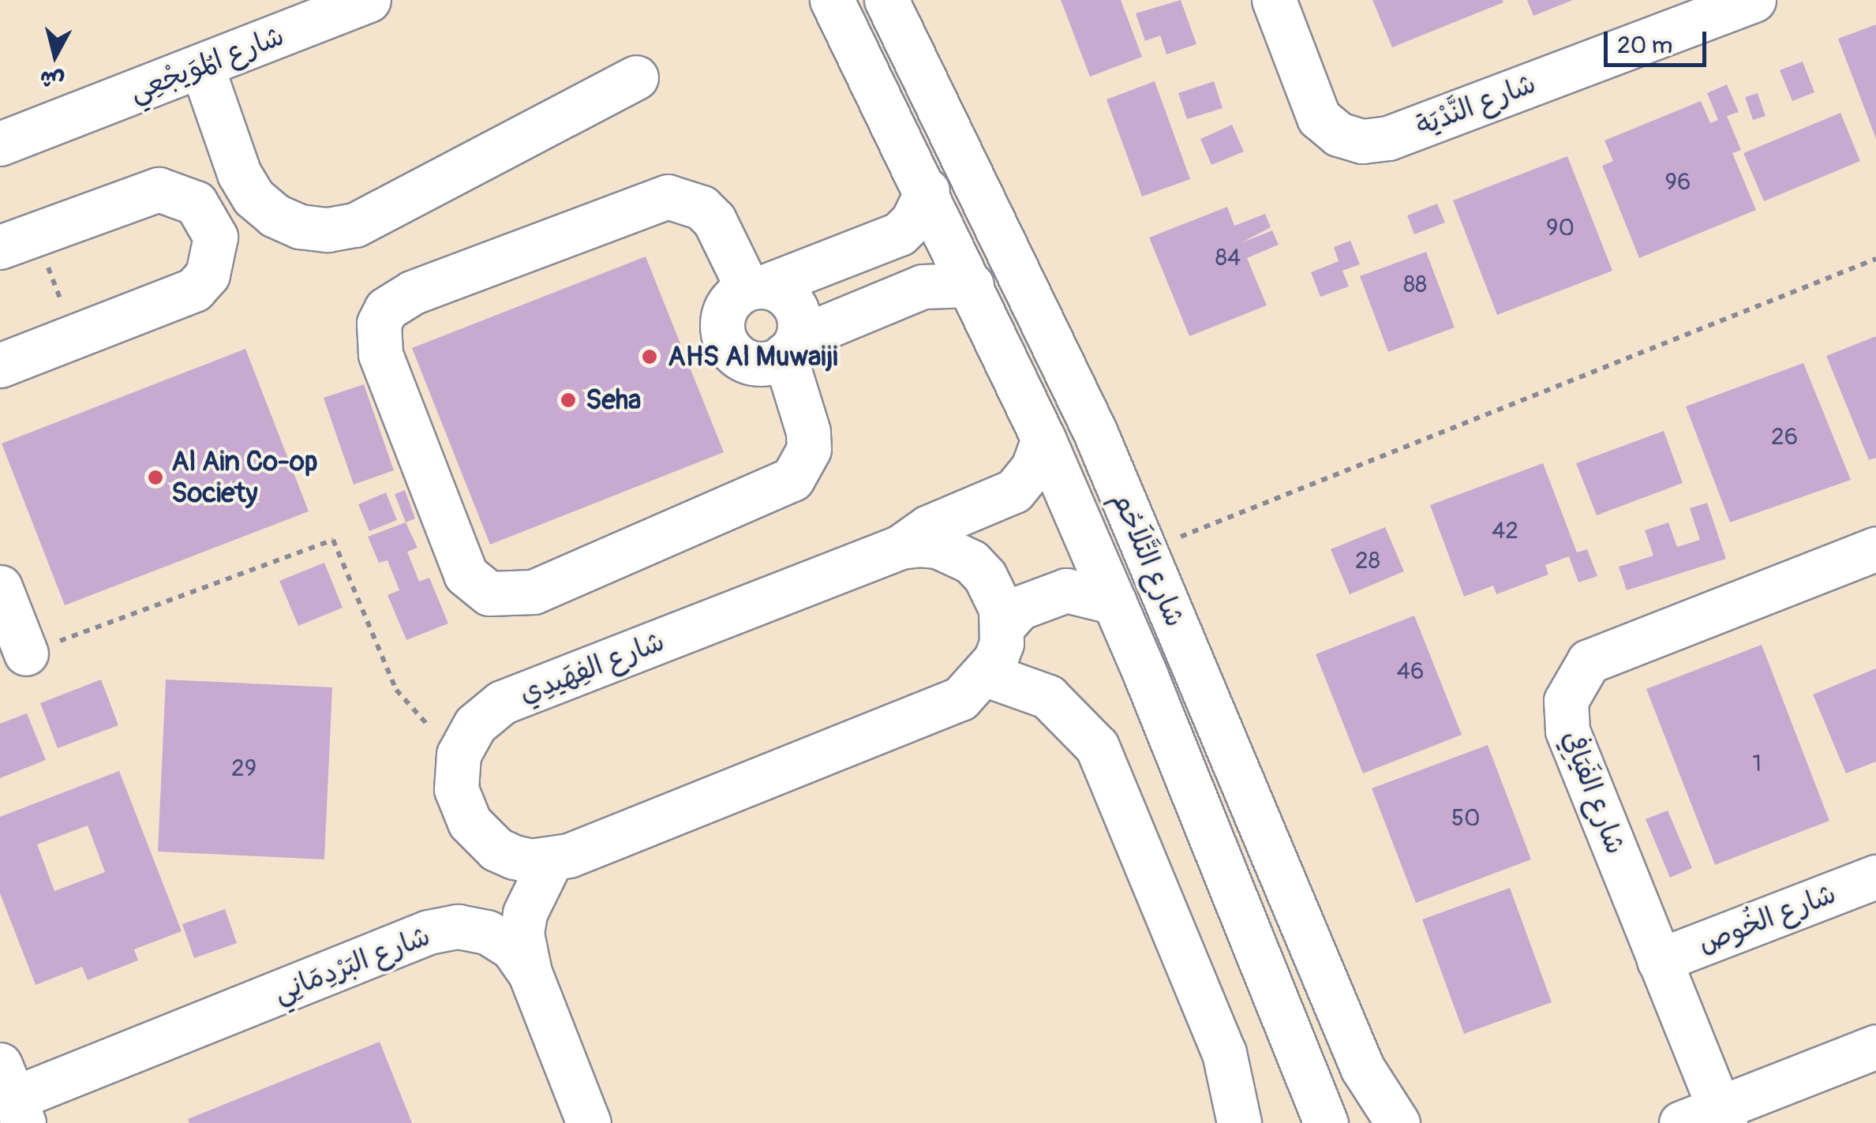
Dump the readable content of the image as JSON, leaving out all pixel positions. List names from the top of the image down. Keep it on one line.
{"streets":{"street":["شارع المُوَيجْعِي","شارع النَّدْيَة","شارع التَّلاَحُم","شارع الفِهَيدِي","شارع الفَيَافِي","شارع الخُوص","شارع البَرْدِمَانِي"]},"crossings":[["شارع التَّلاَحُم","شارع الفِهَيدِي"],["شارع الفَيَافِي","شارع الخُوص"]],"places":["AHS Al Muwaiji","Seha","Al Ain Co-op Society"],"house_numbers":["96","90","84","88","26","42","28","46","1","29","50"],"scale_bar":"20 m","north":"bottom"}
